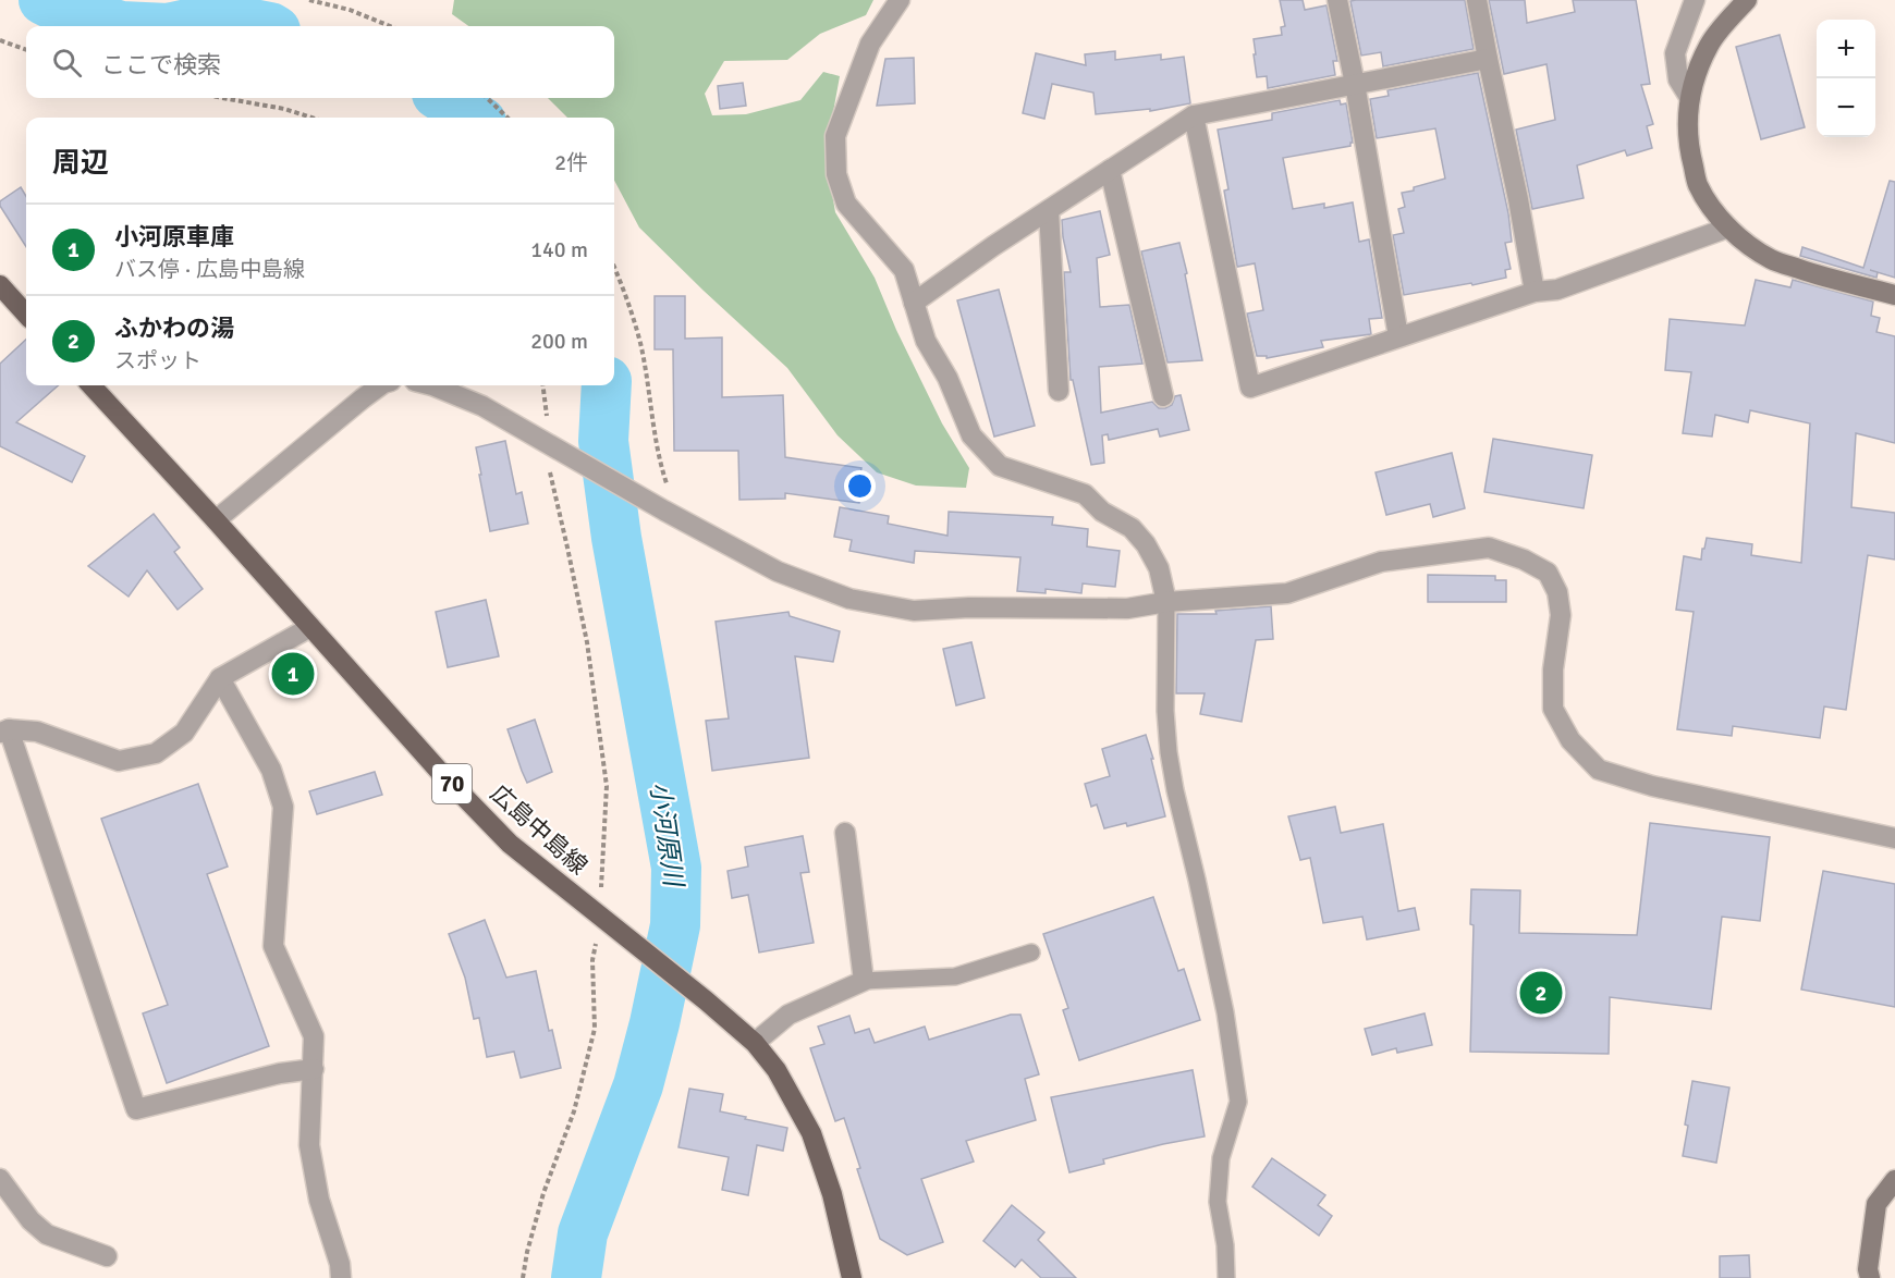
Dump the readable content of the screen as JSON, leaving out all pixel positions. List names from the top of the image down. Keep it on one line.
{"streets":{"main road":["70","広島中島線"]},"water":["小河原川"],"page":{"map_buttons":["+","−"],"search":"ここで検索","heading":["周辺","2件"],"list":[{"mark":"1","name":"小河原車庫","note":"バス停 · 広島中島線","value":"140 m"},{"mark":"2","name":"ふかわの湯","note":"スポット","value":"200 m"}],"pins":["1","2"]}}
